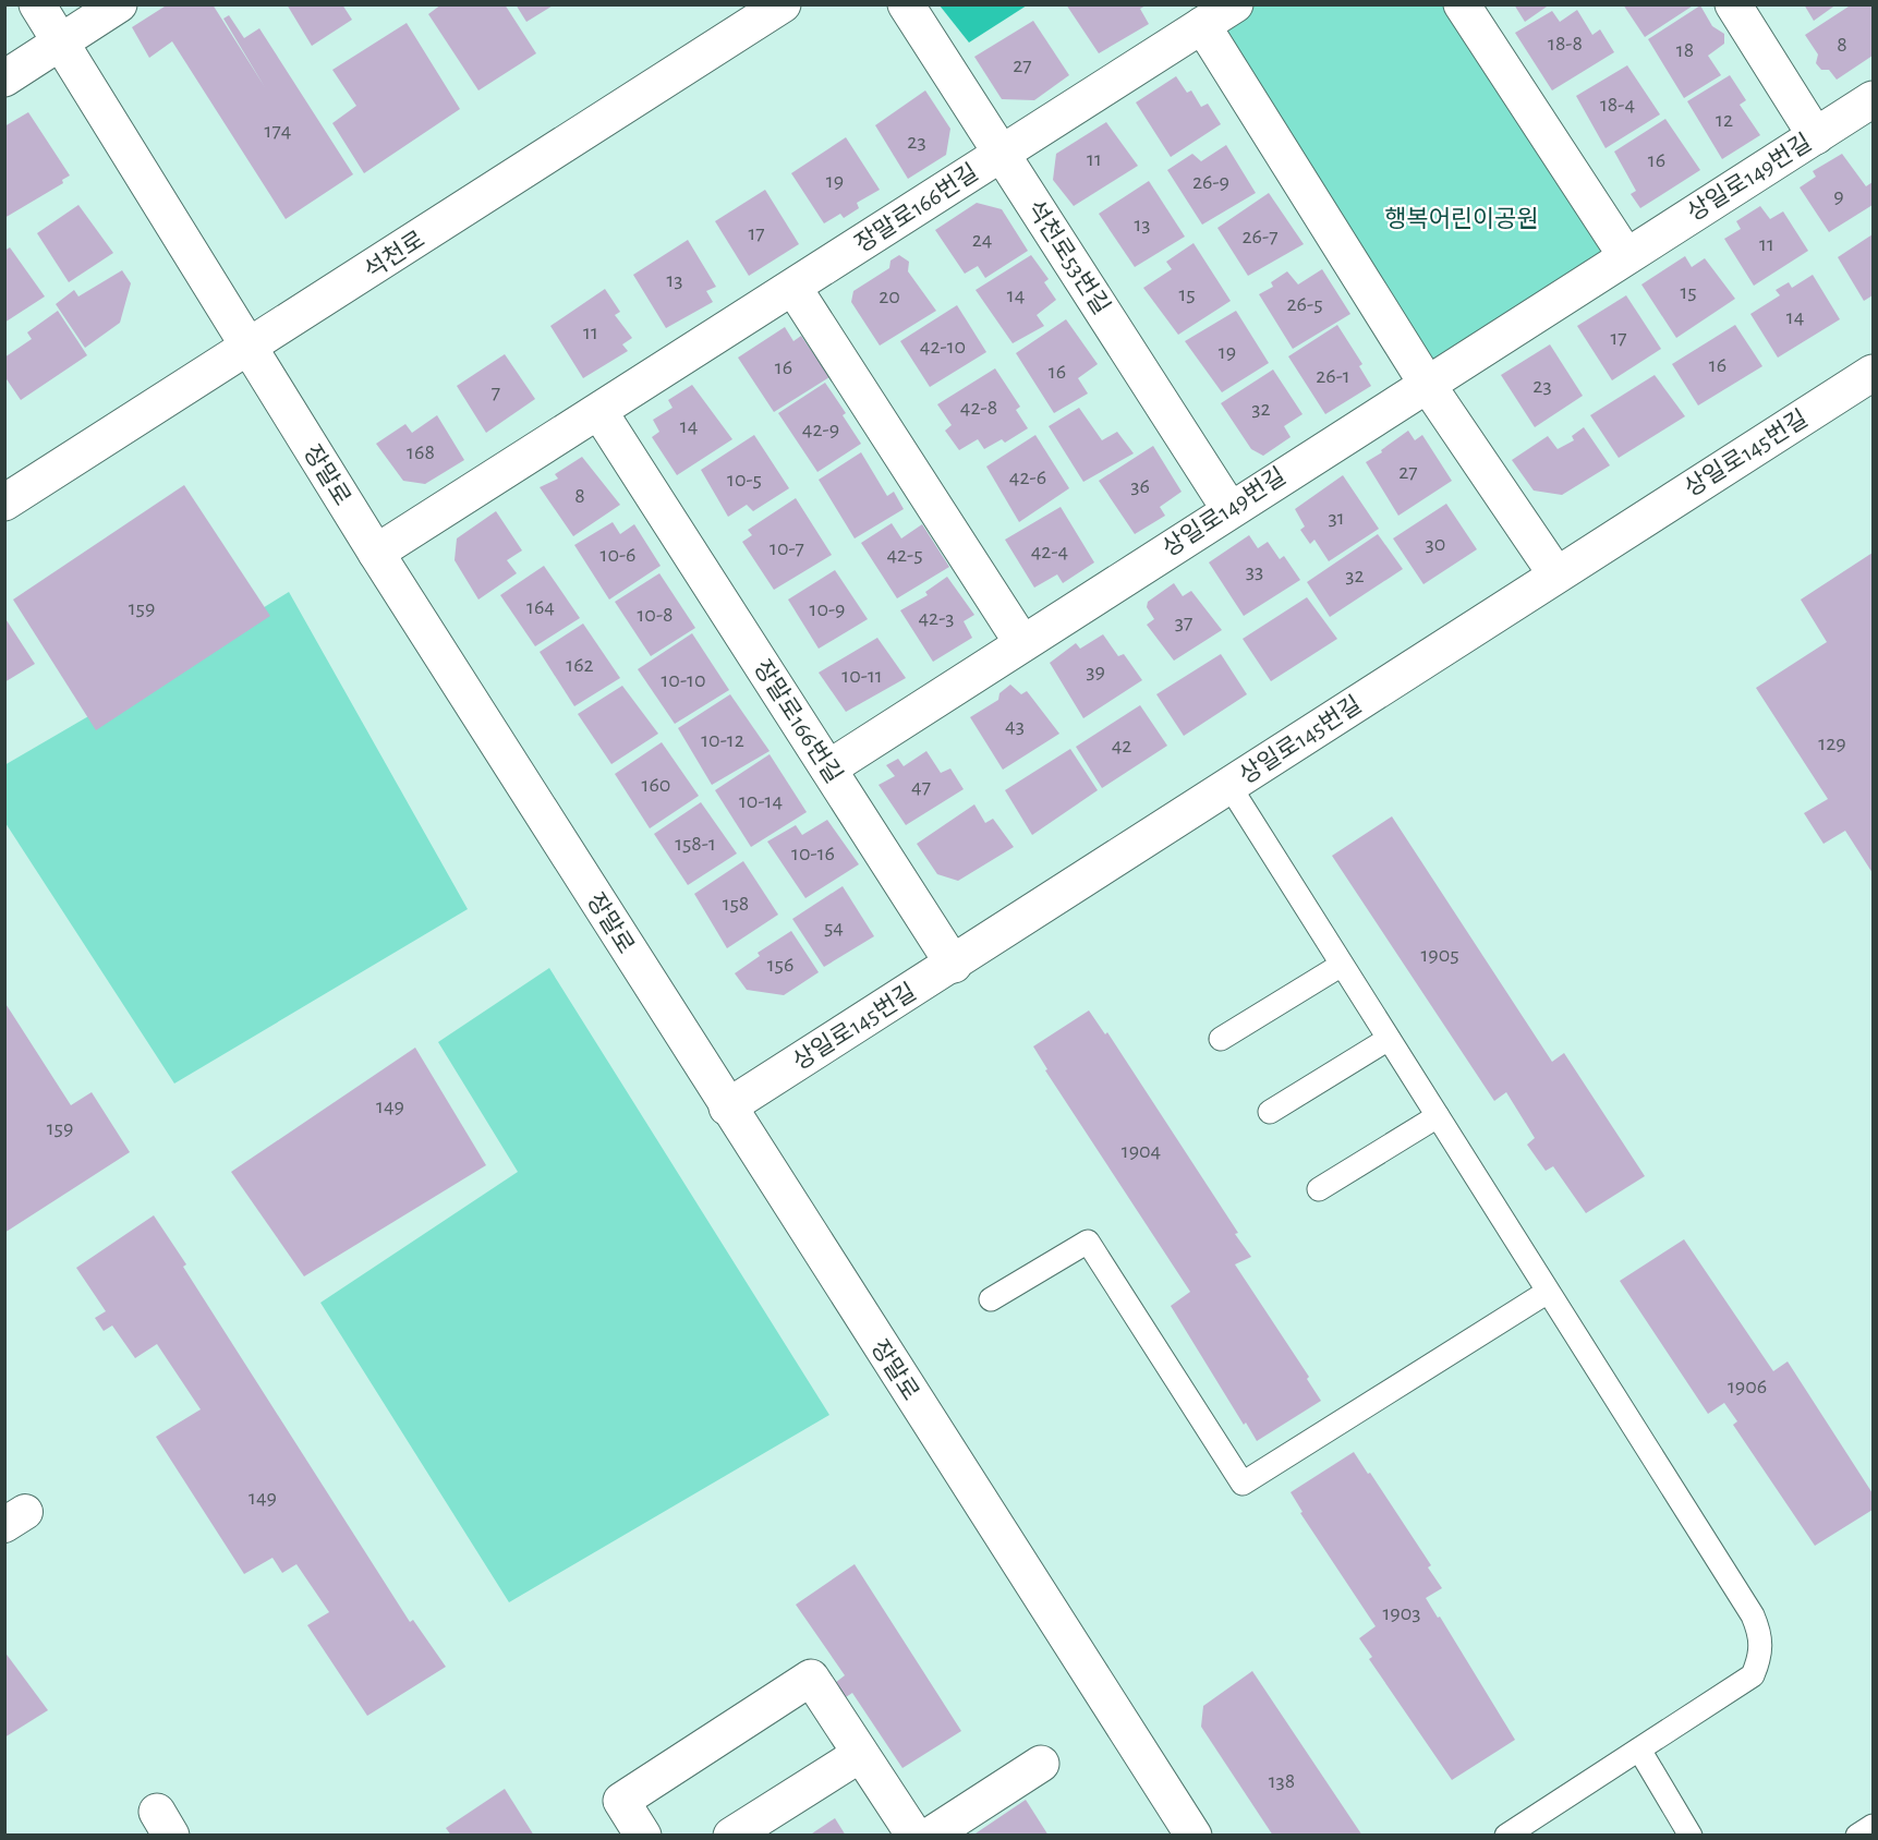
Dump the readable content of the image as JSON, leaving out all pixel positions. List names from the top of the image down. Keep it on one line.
{"streets":{"street":["상일로149번길","장말로166번길","석천로","석천로53번길","상일로145번길","장말로"]},"crossings":[["상일로149번길","장말로166번길"],["상일로149번길","석천로53번길"],["장말로166번길","석천로53번길"],["장말로166번길","상일로145번길"],["장말로166번길","장말로"],["석천로","장말로"],["상일로145번길","장말로"]],"parks":["행복어린이공원"],"house_numbers":["18-8","8","18","27","18-4","12","174","23","11","16","19","26-9","9","13","17","26-7","24","11","13","15","15","14","20","26-5","14","11","17","42-10","19","16","16","16","26-1","23","7","42-8","32","14","42-9","168","27","42-6","10-5","36","8","31","30","10-7","42-4","10-6","42-5","33","32","164","159","10-9","10-8","42-3","37","162","39","10-11","10-10","43","10-12","129","42","160","47","10-14","158-1","10-16","158","54","1905","156","149","159","1904","1906","149","1903","138"]}
